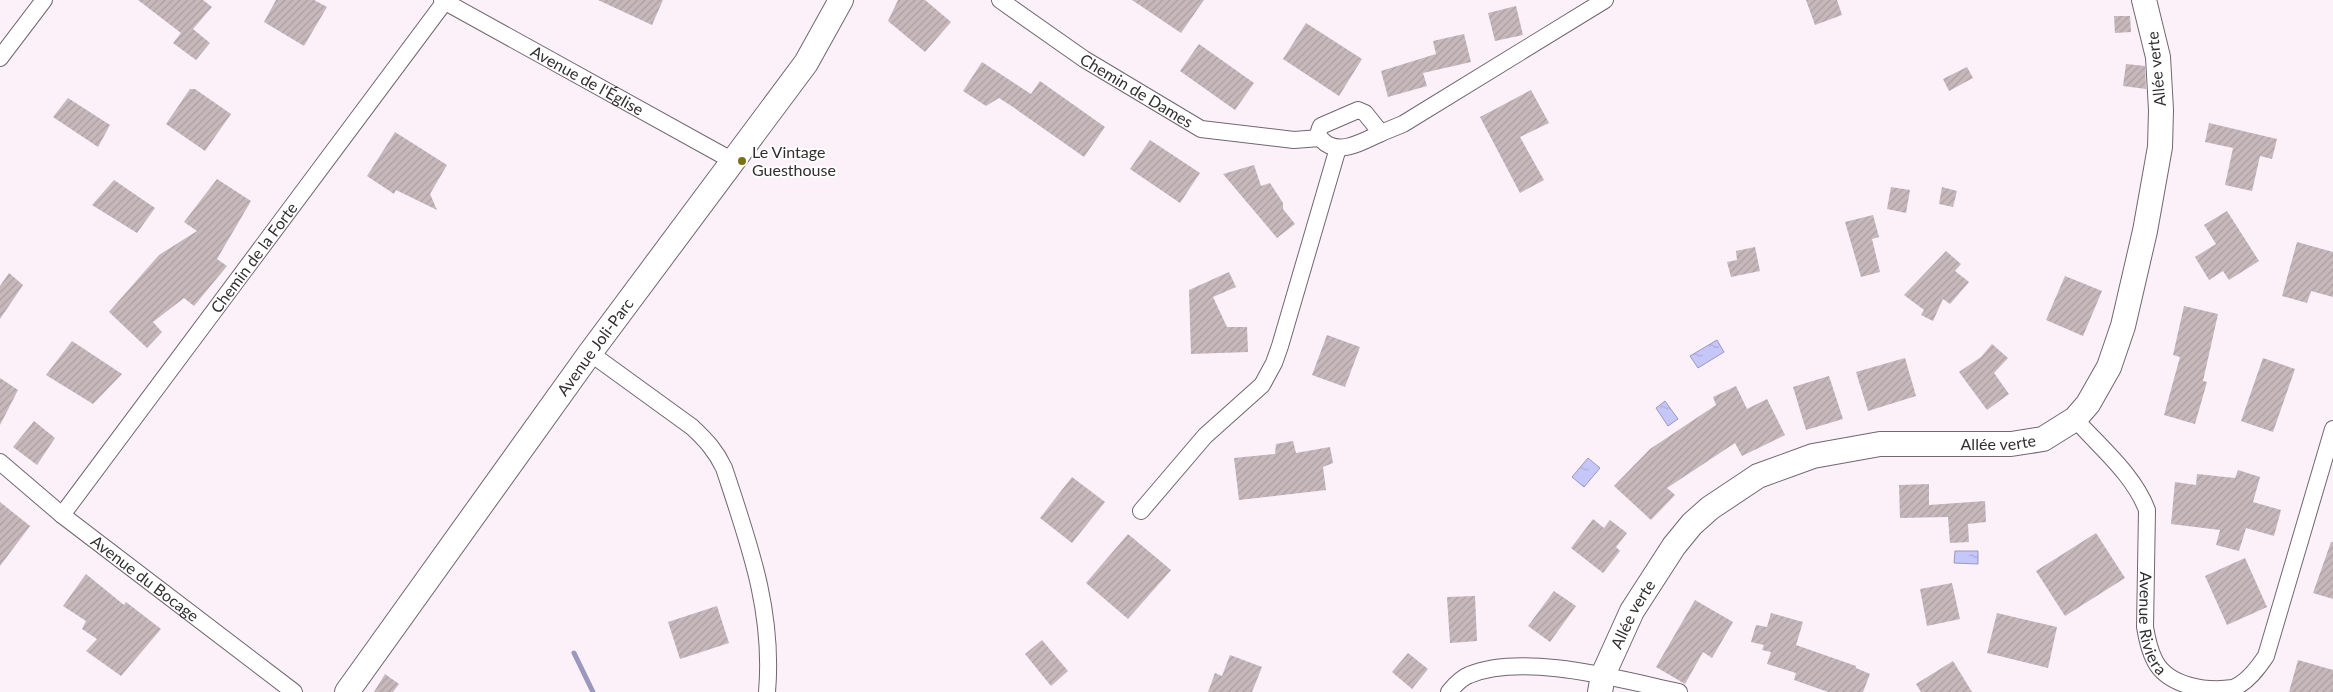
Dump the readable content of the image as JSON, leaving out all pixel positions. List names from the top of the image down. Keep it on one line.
{"streets":{"street":["Allée verte","Avenue de l'Église","Chemin de Dames","Chemin de la Forte","Avenue Joli-Parc","Avenue du Bocage","Avenue Riviera"]},"crossings":[["Allée verte","Avenue Riviera"],["Avenue de l'Église","Chemin de la Forte"],["Avenue de l'Église","Avenue Joli-Parc"],["Chemin de la Forte","Avenue du Bocage"]],"places":["Le Vintage Guesthouse"]}
